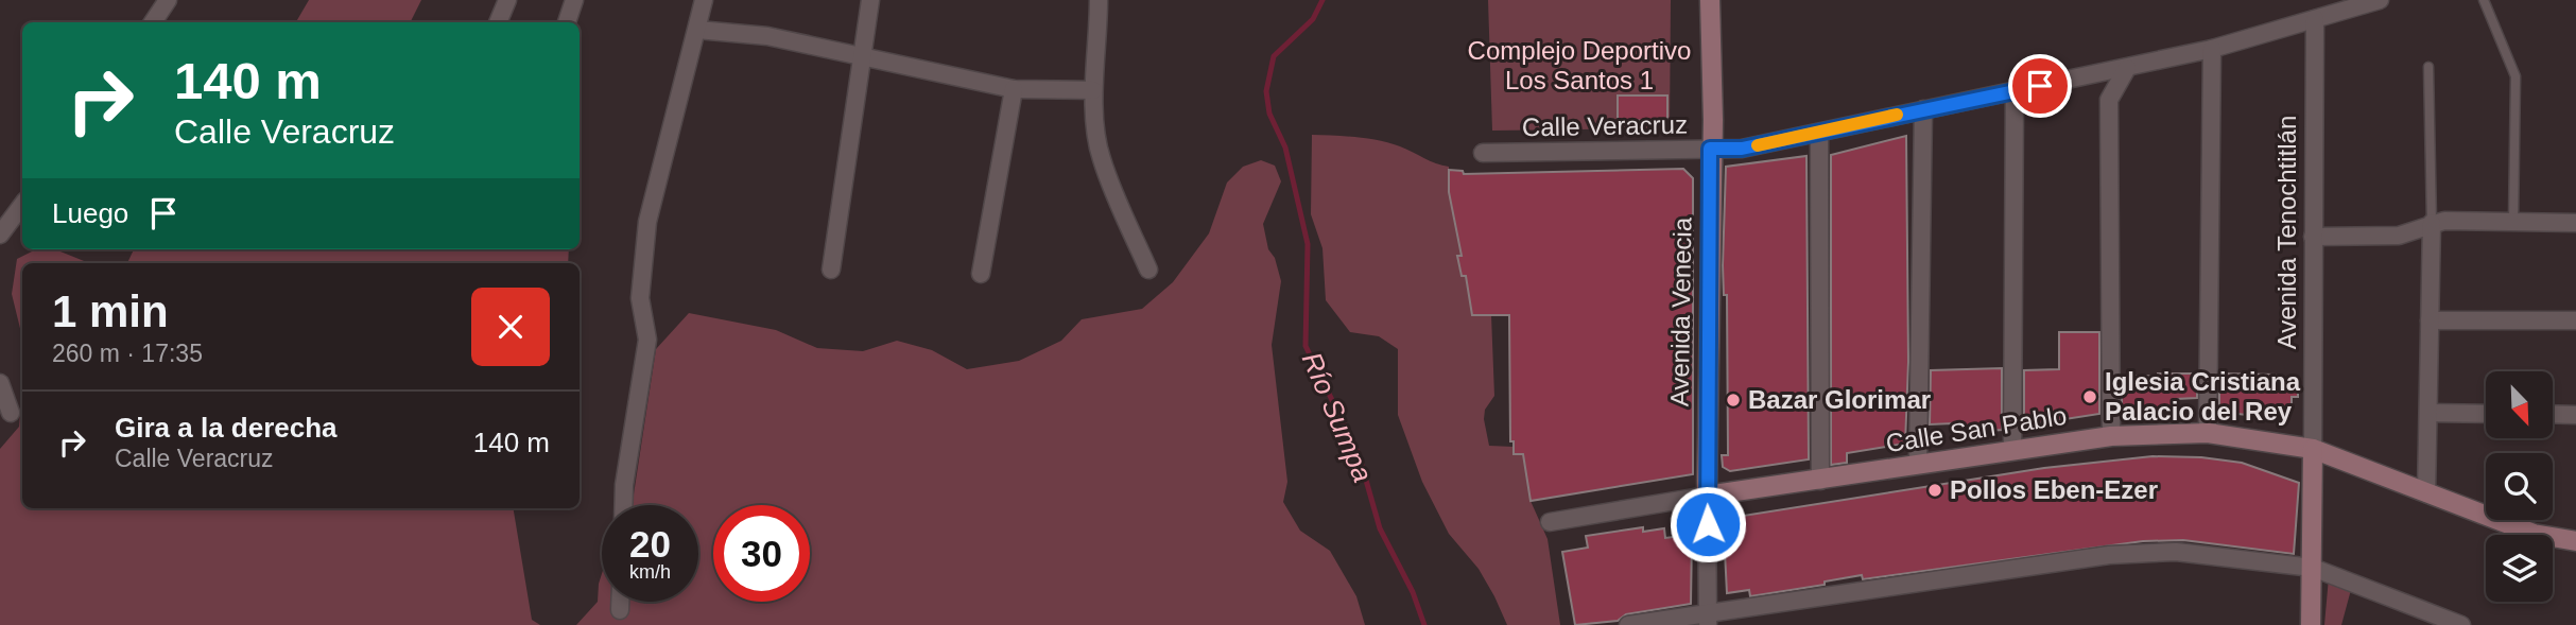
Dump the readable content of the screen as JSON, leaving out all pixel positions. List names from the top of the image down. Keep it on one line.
{"streets":{"street":["Calle Veracruz","Avenida Tenochtitlán","Avenida Venecia","Calle San Pablo"]},"crossings":[["Calle Veracruz","Avenida Tenochtitlán"],["Calle Veracruz","Avenida Venecia"],["Avenida Tenochtitlán","Calle San Pablo"],["Avenida Venecia","Calle San Pablo"]],"water":["Río Sumpa"],"parks":["Complejo Deportivo Los Santos 1"],"places":["Iglesia Cristiana Palacio del Rey","Bazar Glorimar","Pollos Eben-Ezer"],"north":"bottom right","page":{"turn":["140 m","Calle Veracruz"],"then":"Luego","heading":["1 min","260 m · 17:35"],"list":[{"name":"Gira a la derecha","note":"Calle Veracruz","value":"140 m"}],"speed":"20 km/h","limit":"30"}}
